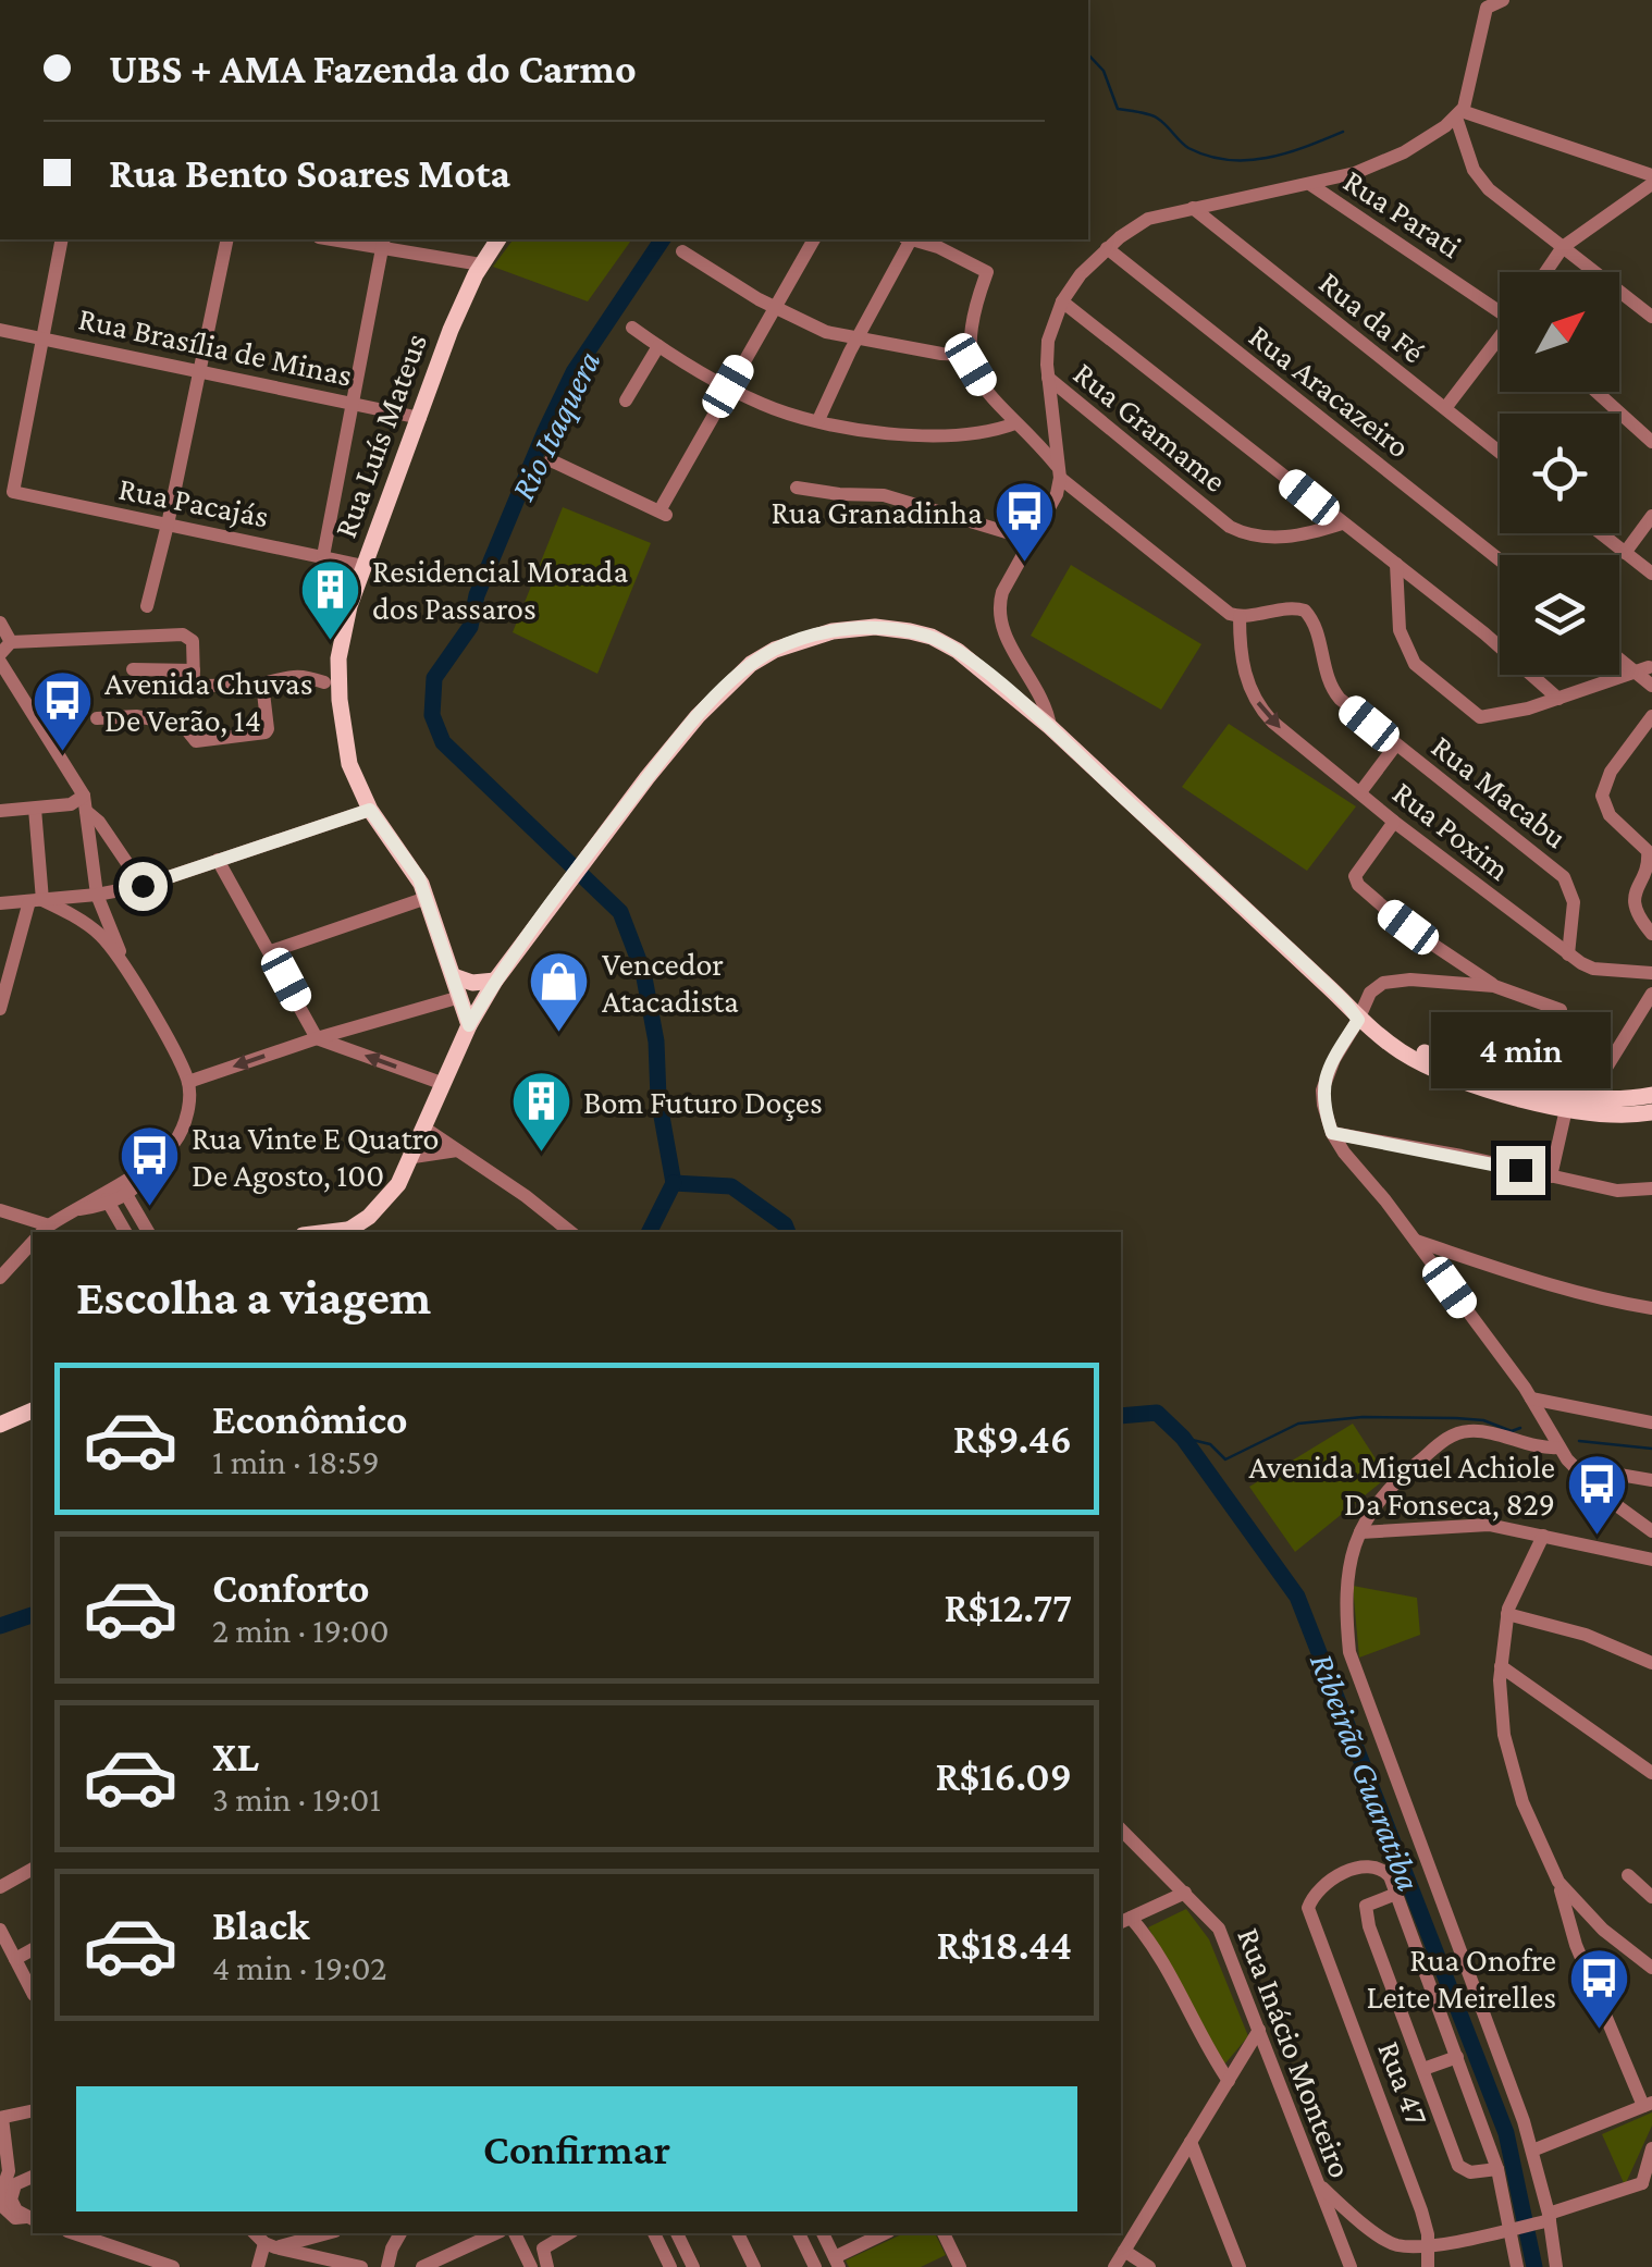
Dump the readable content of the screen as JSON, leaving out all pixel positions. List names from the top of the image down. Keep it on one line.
{"streets":{"main road":["Rua Luís Mateus"],"street":["Rua Parati","Rua da Fé","Rua Brasília de Minas","Rua Aracazeiro","Rua Gramame","Rua Pacajás","Rua Macabu","Rua Poxim","Rua Inácio Monteiro","Rua 47"]},"crossings":[["Rua Brasília de Minas","Rua Luís Mateus"],["Rua Brasília de Minas","Rua Pacajás"],["Rua Luís Mateus","Rua Pacajás"],["Rua Macabu","Rua Poxim"]],"one_way":["Rua Poxim"],"water":["Rio Itaquera","Ribeirão Guaratiba"],"places":{"bus stop":["Rua Granadinha","Avenida Chuvas De Verão, 14","Rua Vinte E Quatro De Agosto, 100","Avenida Miguel Achiole Da Fonseca, 829","Rua Onofre Leite Meirelles"],"building":["Residencial Morada dos Passaros","Bom Futuro Doçes"],"shop":["Vencedor Atacadista"]},"north":"top right","page":{"banner":["UBS + AMA Fazenda do Carmo","Rua Bento Soares Mota"],"bubble":"4 min","heading":"Escolha a viagem","list":[{"name":"Econômico","note":"1 min · 18:59","value":"R$9.46"},{"name":"Conforto","note":"2 min · 19:00","value":"R$12.77"},{"name":"XL","note":"3 min · 19:01","value":"R$16.09"},{"name":"Black","note":"4 min · 19:02","value":"R$18.44"}],"buttons":"Confirmar"}}
